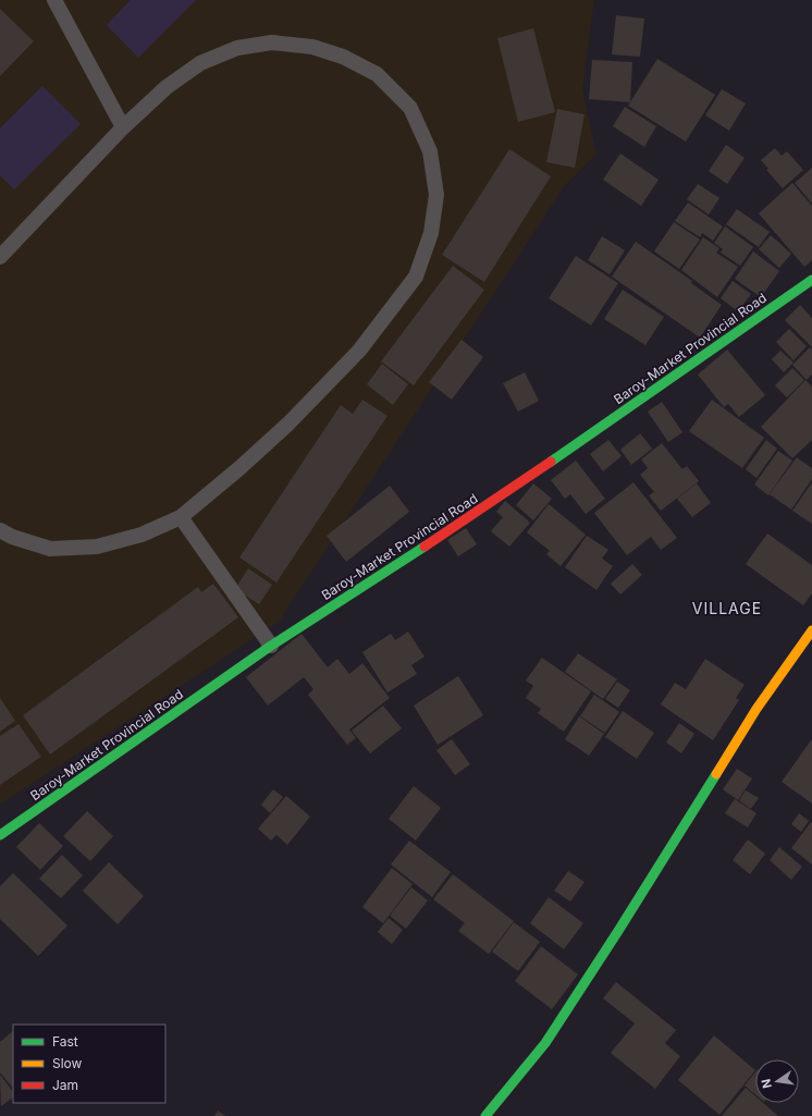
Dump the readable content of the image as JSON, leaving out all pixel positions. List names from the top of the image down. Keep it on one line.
{"streets":{"street":["Baroy-Market Provincial Road"]},"districts":["VILLAGE"],"legend":["Fast","Slow","Jam"],"north":"left"}
